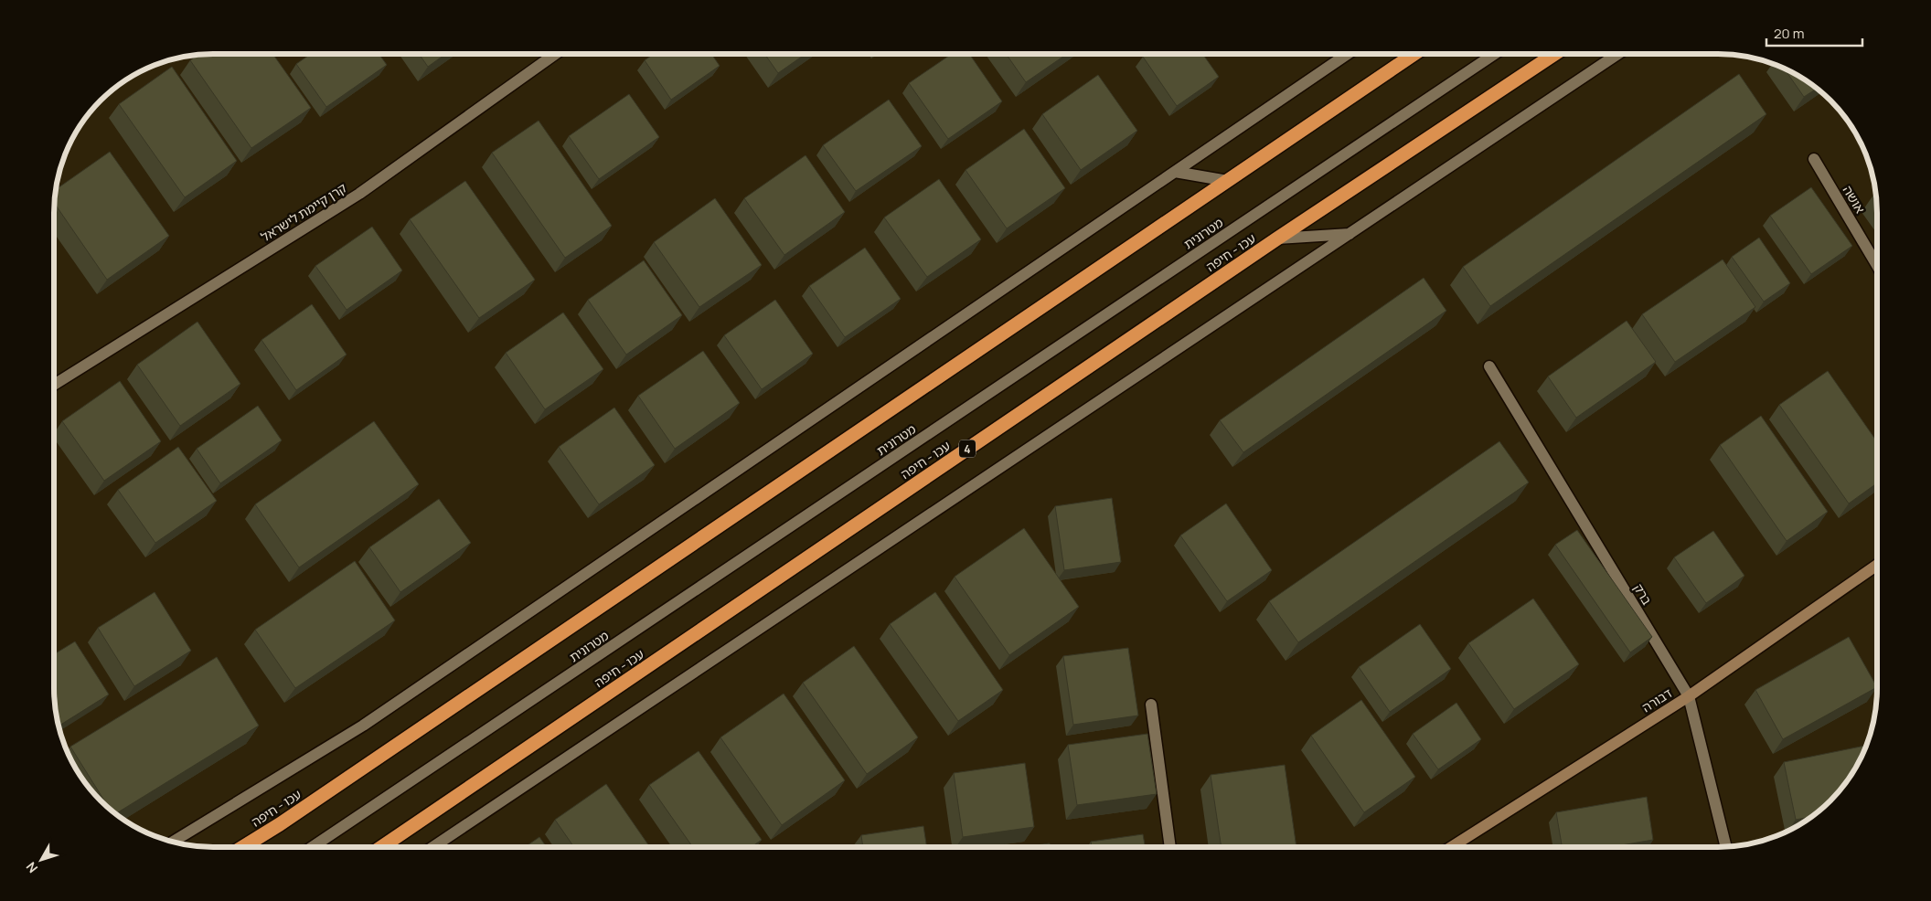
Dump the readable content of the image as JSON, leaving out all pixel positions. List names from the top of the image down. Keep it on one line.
{"streets":{"highway":["עכו - חיפה","4"],"street":["אושה","קרן קיימת לישראל","מטרונית","ברק","דבורה"]},"crossings":[["ברק","דבורה"]],"scale_bar":"20 m","north":"bottom left"}
